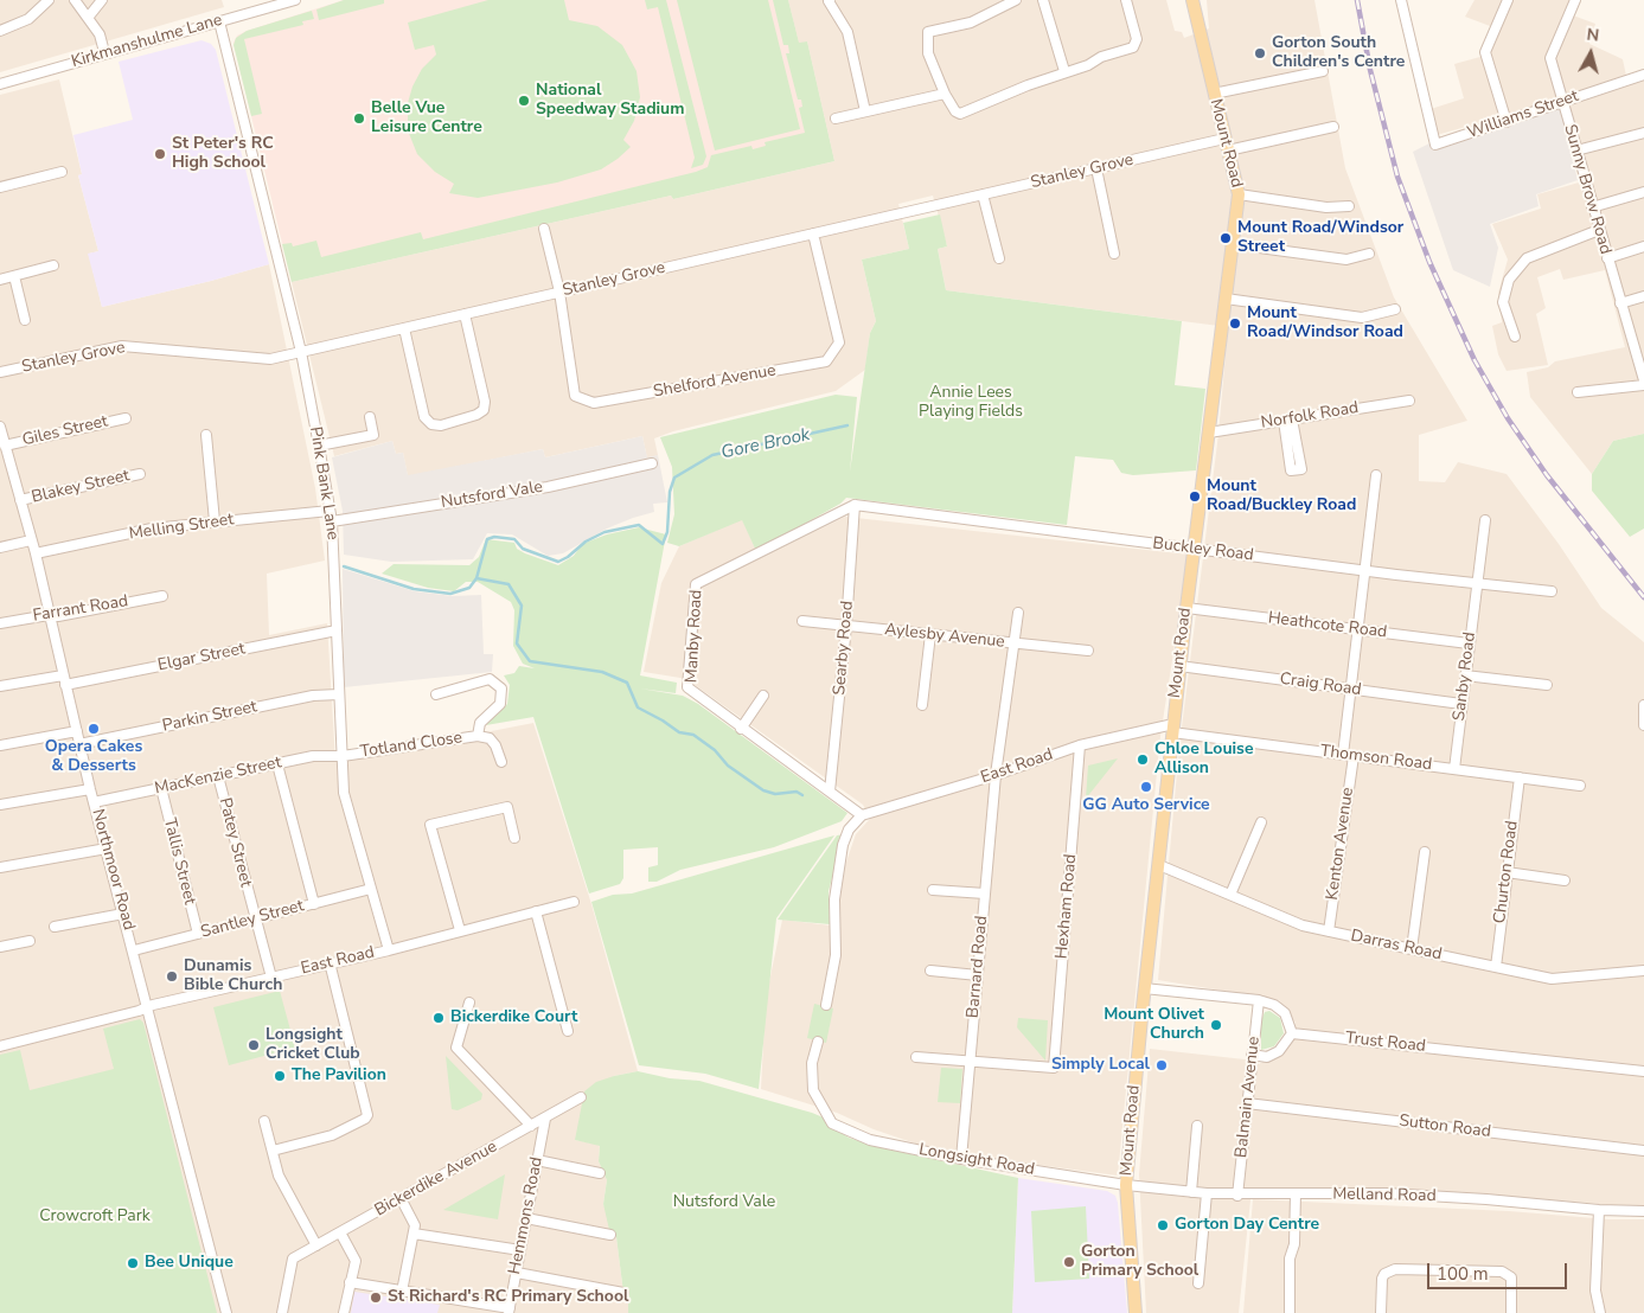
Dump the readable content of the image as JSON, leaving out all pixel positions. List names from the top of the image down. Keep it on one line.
{"streets":{"main road":["Mount Road"],"street":["Kirkmanshulme Lane","Williams Street","Stanley Grove","Sunny Brow Road","Shelford Avenue","Norfolk Road","Giles Street","Pink Bank Lane","Blakey Street","Nutsford Vale","Melling Street","Buckley Road","Farrant Road","Heathcote Road","Manby Road","Aylesby Avenue","Searby Road","Elgar Street","Sanby Road","Craig Road","Parkin Street","Totland Close","Thomson Road","East Road","MacKenzie Street","Patey Street","Kenton Avenue","Tallis Street","Northmoor Road","Churton Road","Hexham Road","Santley Street","Darras Road","Barnard Road","Trust Road","Balmain Avenue","Sutton Road","Longsight Road","Bickerdike Avenue","Melland Road","Hemmons Road"]},"crossings":[["Kirkmanshulme Lane","Pink Bank Lane"],["Williams Street","Sunny Brow Road"],["Mount Road","Stanley Grove"],["Mount Road","Norfolk Road"],["Mount Road","Buckley Road"],["Mount Road","Heathcote Road"],["Mount Road","Craig Road"],["Mount Road","Thomson Road"],["Mount Road","East Road"],["Mount Road","Darras Road"],["Mount Road","Longsight Road"],["Mount Road","Melland Road"],["Stanley Grove","Shelford Avenue"],["Stanley Grove","Pink Bank Lane"],["Giles Street","Northmoor Road"],["Pink Bank Lane","Nutsford Vale"],["Pink Bank Lane","Melling Street"],["Pink Bank Lane","Elgar Street"],["Pink Bank Lane","Parkin Street"],["Pink Bank Lane","Totland Close"],["Pink Bank Lane","East Road"],["Pink Bank Lane","MacKenzie Street"],["Pink Bank Lane","Santley Street"],["Blakey Street","Northmoor Road"],["Melling Street","Northmoor Road"],["Buckley Road","Manby Road"],["Buckley Road","Searby Road"],["Buckley Road","Sanby Road"],["Farrant Road","Northmoor Road"],["Heathcote Road","Sanby Road"],["Manby Road","Searby Road"],["Manby Road","East Road"],["Aylesby Avenue","Searby Road"],["Aylesby Avenue","Barnard Road"],["Elgar Street","Northmoor Road"],["Sanby Road","Craig Road"],["Sanby Road","Thomson Road"],["Parkin Street","Northmoor Road"],["Totland Close","MacKenzie Street"],["Thomson Road","East Road"],["Thomson Road","Kenton Avenue"],["Thomson Road","Churton Road"],["East Road","Patey Street"],["East Road","Northmoor Road"],["East Road","Hexham Road"],["East Road","Barnard Road"],["MacKenzie Street","Patey Street"],["MacKenzie Street","Tallis Street"],["MacKenzie Street","Northmoor Road"],["Patey Street","Santley Street"],["Kenton Avenue","Darras Road"],["Tallis Street","Santley Street"],["Northmoor Road","Santley Street"],["Churton Road","Darras Road"],["Hexham Road","Barnard Road"],["Barnard Road","Longsight Road"],["Balmain Avenue","Sutton Road"],["Balmain Avenue","Melland Road"],["Longsight Road","Melland Road"],["Bickerdike Avenue","Hemmons Road"]],"water":["Gore Brook"],"parks":["Annie Lees Playing Fields","Nutsford Vale","Crowcroft Park"],"places":["Gorton South Children's Centre","National Speedway Stadium","Belle Vue Leisure Centre","St Peter's RC High School","Mount Road/Windsor Street","Mount Road/Windsor Road","Mount Road/Buckley Road","Opera Cakes & Desserts","Chloe Louise Allison","GG Auto Service","Dunamis Bible Church","Bickerdike Court","Mount Olivet Church","Longsight Cricket Club","Simply Local","The Pavilion","Gorton Day Centre","Gorton Primary School","Bee Unique","St Richard's RC Primary School"],"scale_bar":"100 m","north":"top"}
